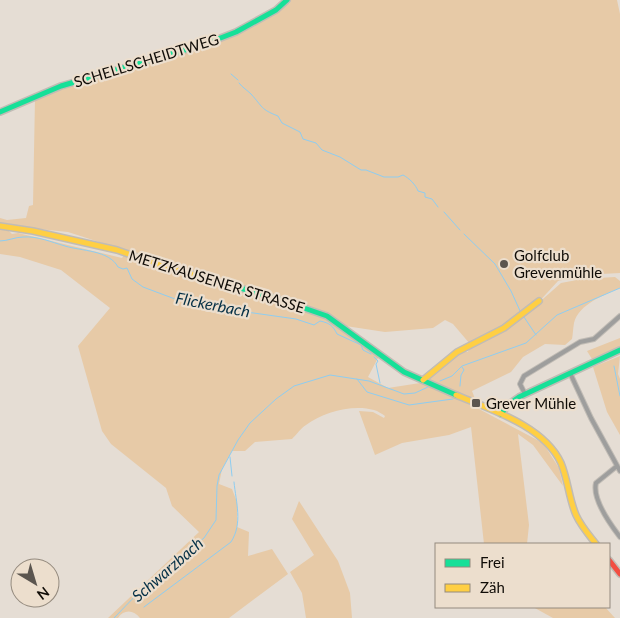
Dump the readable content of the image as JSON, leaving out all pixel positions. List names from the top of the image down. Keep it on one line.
{"streets":{"main road":["SCHELLSCHEIDTWEG","METZKAUSENER STRASSE"]},"water":["Flickerbach","Schwarzbach"],"places":{"other":["Golfclub Grevenmühle"],"transit":["Grever Mühle"]},"legend":["Frei","Zäh"],"north":"bottom right"}
